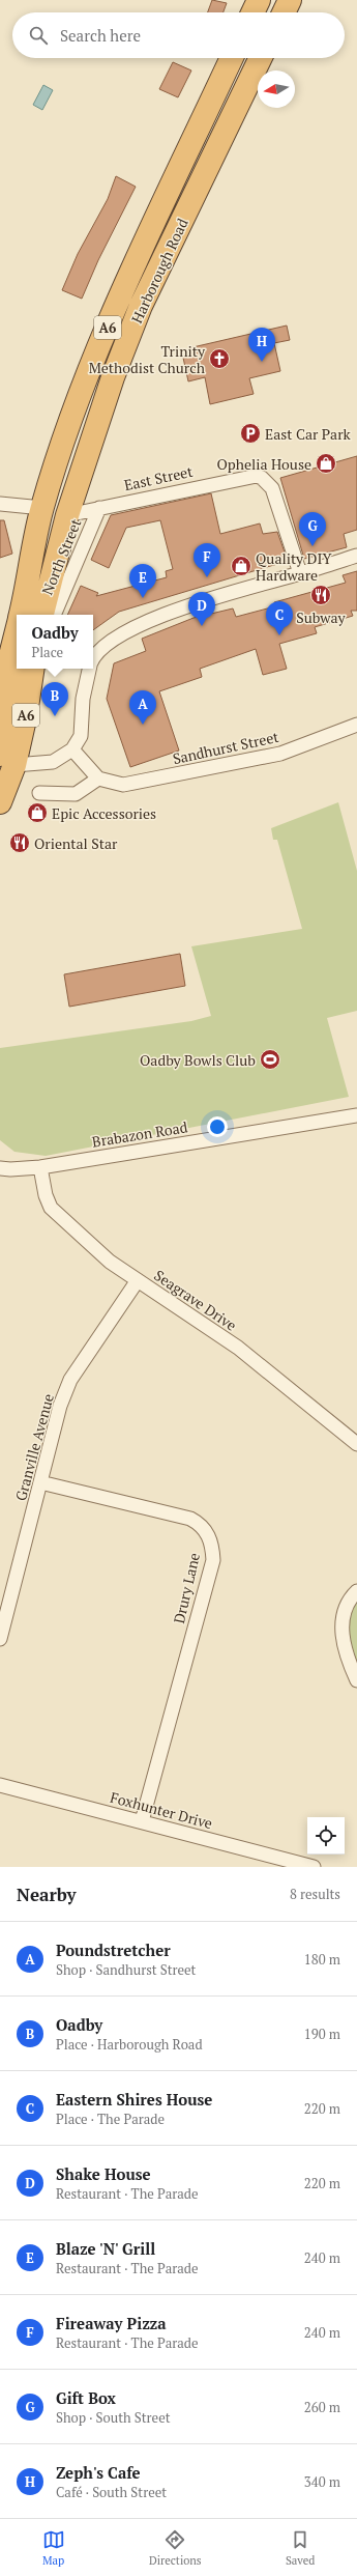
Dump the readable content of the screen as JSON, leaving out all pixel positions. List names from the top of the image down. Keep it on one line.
{"streets":{"highway":["Harborough Road","A6"],"street":["East Street","North Street","Sandhurst Street","Brabazon Road","Seagrave Drive","Granville Avenue","Drury Lane","Foxhunter Drive"]},"crossings":[["Harborough Road","A6"],["Harborough Road","East Street"],["East Street","North Street"],["Brabazon Road","Seagrave Drive"],["Seagrave Drive","Granville Avenue"],["Granville Avenue","Drury Lane"],["Drury Lane","Foxhunter Drive"]],"places":{"church":["Trinity Methodist Church"],"parking":["East Car Park"],"shop":["Ophelia House","Quality DIY Hardware","Epic Accessories"],"restaurant":["Subway","Oriental Star"],"sports":["Oadby Bowls Club"]},"north":"left","page":{"search":"Search here","pins":["H","G","F","E","D","C","B","A"],"popup":["Oadby","Place"],"heading":["Nearby","8 results"],"list":[{"mark":"A","name":"Poundstretcher","note":"Shop · Sandhurst Street","value":"180 m"},{"mark":"B","name":"Oadby","note":"Place · Harborough Road","value":"190 m"},{"mark":"C","name":"Eastern Shires House","note":"Place · The Parade","value":"220 m"},{"mark":"D","name":"Shake House","note":"Restaurant · The Parade","value":"220 m"},{"mark":"E","name":"Blaze 'N' Grill","note":"Restaurant · The Parade","value":"240 m"},{"mark":"F","name":"Fireaway Pizza","note":"Restaurant · The Parade","value":"240 m"},{"mark":"G","name":"Gift Box","note":"Shop · South Street","value":"260 m"},{"mark":"H","name":"Zeph's Cafe","note":"Café · South Street","value":"340 m"}],"nav":["Map","Directions","Saved"]}}
